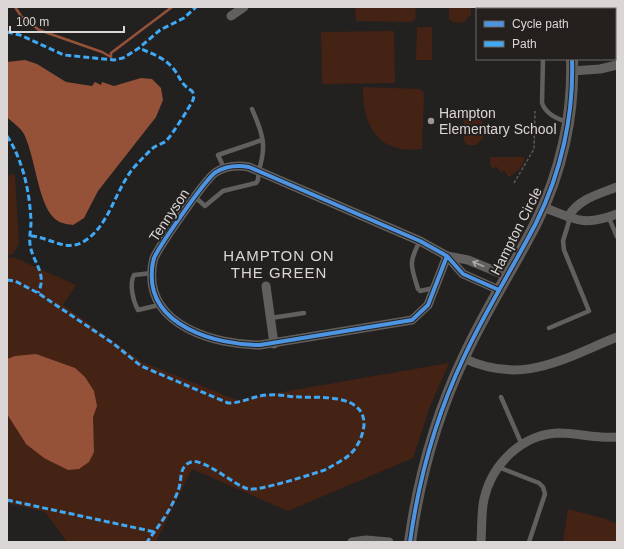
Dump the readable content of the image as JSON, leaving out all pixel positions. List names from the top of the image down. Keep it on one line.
{"streets":{"street":["Tennyson","Hampton Circle"]},"districts":["HAMPTON ON THE GREEN"],"places":["Hampton Elementary School"],"legend":["Cycle path","Path"],"scale_bar":"100 m"}
